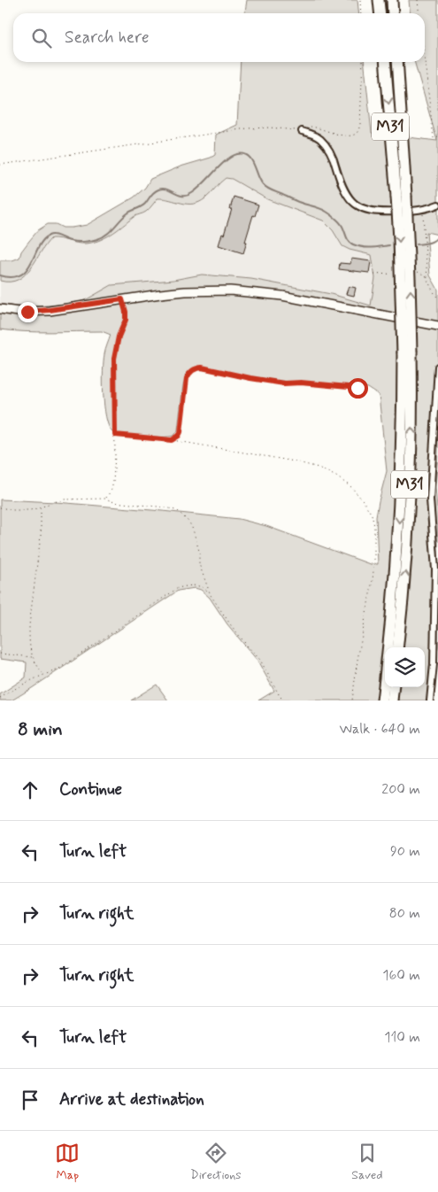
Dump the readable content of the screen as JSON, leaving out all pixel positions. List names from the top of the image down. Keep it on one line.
{"streets":{"highway":["M31"]},"page":{"search":"Search here","heading":["8 min","Walk · 640 m"],"list":[["Continue","200 m"],["Turn left","90 m"],["Turn right","80 m"],["Turn right","160 m"],["Turn left","110 m"],"Arrive at destination"],"nav":["Map","Directions","Saved"]}}
